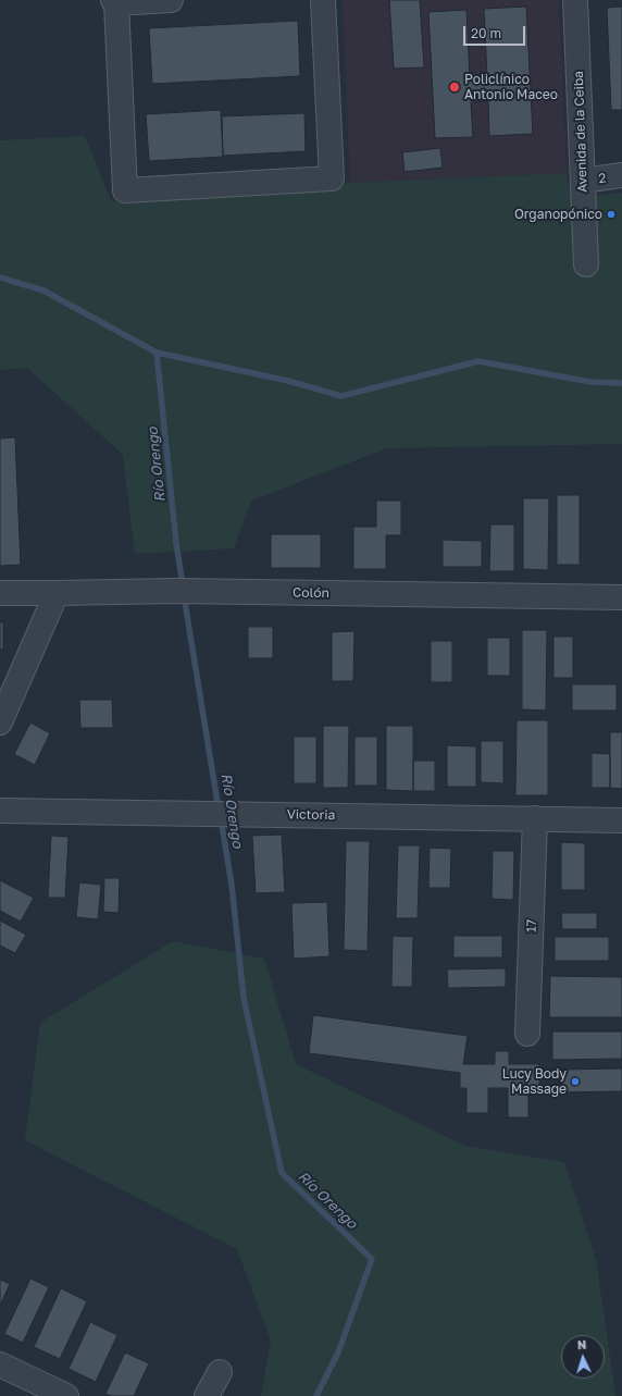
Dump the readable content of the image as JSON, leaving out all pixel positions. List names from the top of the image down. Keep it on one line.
{"streets":{"street":["Avenida de la Ceiba","2","Colón","Victoria","17"]},"crossings":[["Avenida de la Ceiba","2"],["Victoria","17"]],"water":["Río Orengo"],"places":["Policlínico Antonio Maceo","Organopónico","Lucy Body Massage"],"scale_bar":"20 m","north":"top"}
